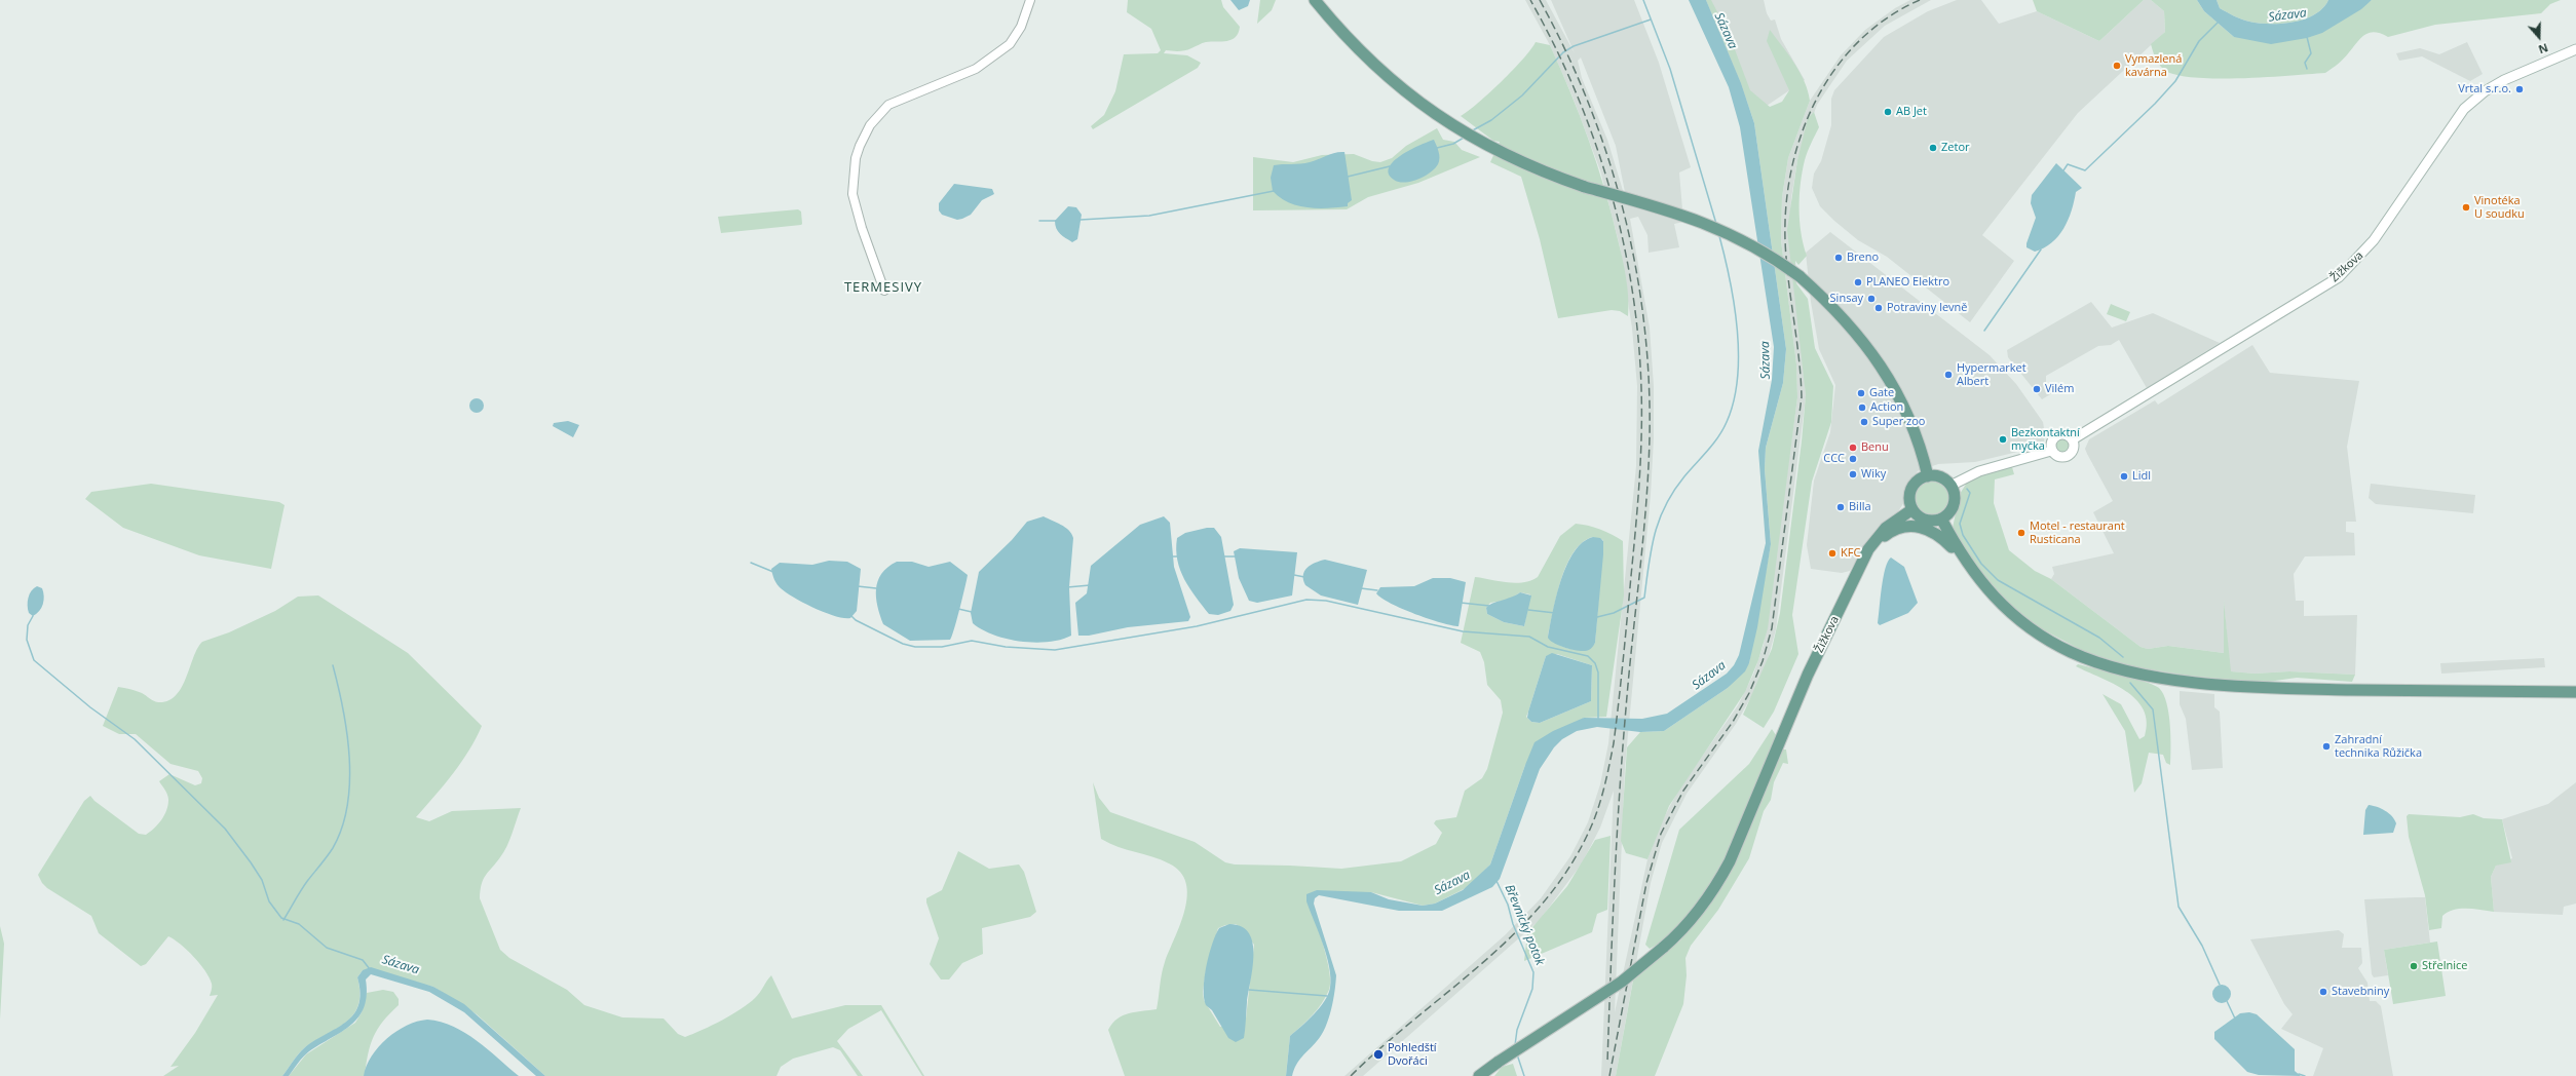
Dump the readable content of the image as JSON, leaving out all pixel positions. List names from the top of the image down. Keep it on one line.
{"streets":{"main road":["Žižkova"]},"districts":["TERMESIVY"],"water":["Sázava","Břevnický potok"],"places":["Vymazlená kavárna","Vrtal s.r.o.","AB Jet","Zetor","Vinotéka U soudku","Breno","PLANEO Elektro","Sinsay","Potraviny levně","Hypermarket Albert","Vilém","Gate","Action","Super zoo","Bezkontaktní myčka","Benu","CCC","Wiky","Lidl","Billa","Motel - restaurant Rusticana","KFC","Zahradní technika Růžička","Střelnice","Stavebniny","Pohledští Dvořáci"],"north":"bottom"}
